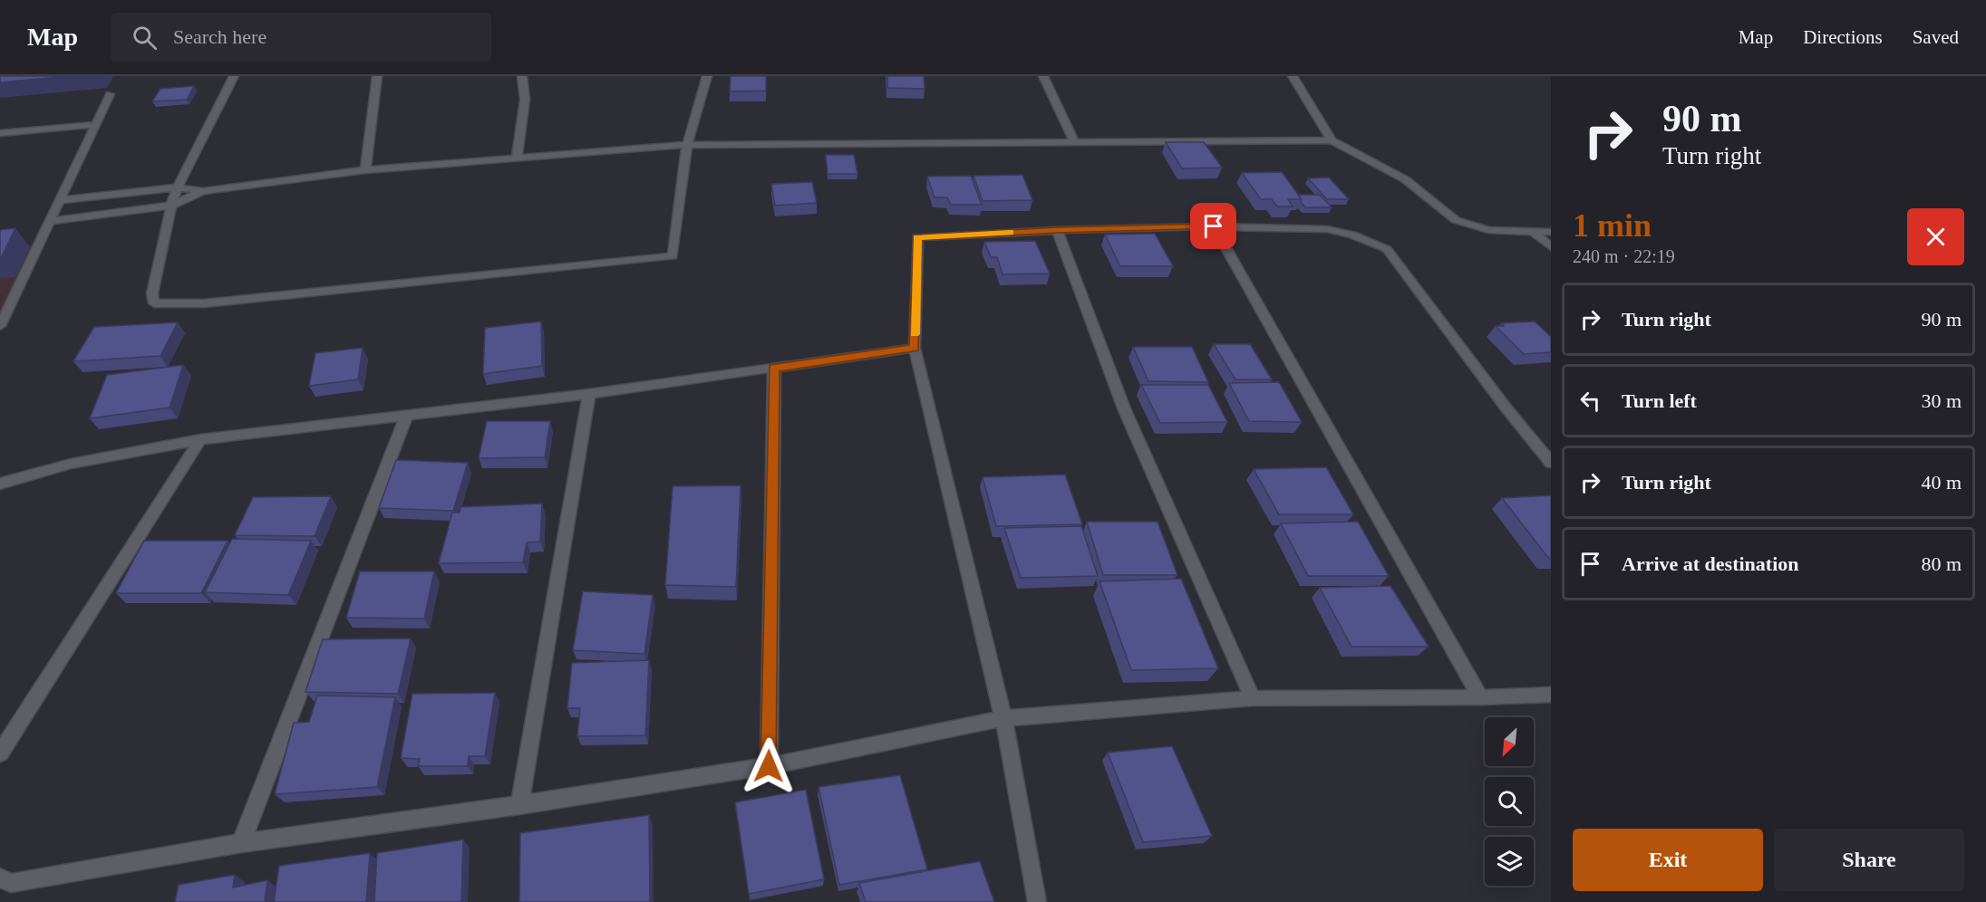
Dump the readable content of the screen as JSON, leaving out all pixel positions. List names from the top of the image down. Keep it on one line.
{"north":"bottom left","page":{"header":"Map","search":"Search here","nav":["Map","Directions","Saved"],"turn":["90 m","Turn right"],"heading":["1 min","240 m · 22:19"],"list":[{"name":"Turn right","value":"90 m"},{"name":"Turn left","value":"30 m"},{"name":"Turn right","value":"40 m"},{"name":"Arrive at destination","value":"80 m"}],"buttons":["Exit","Share"]}}
